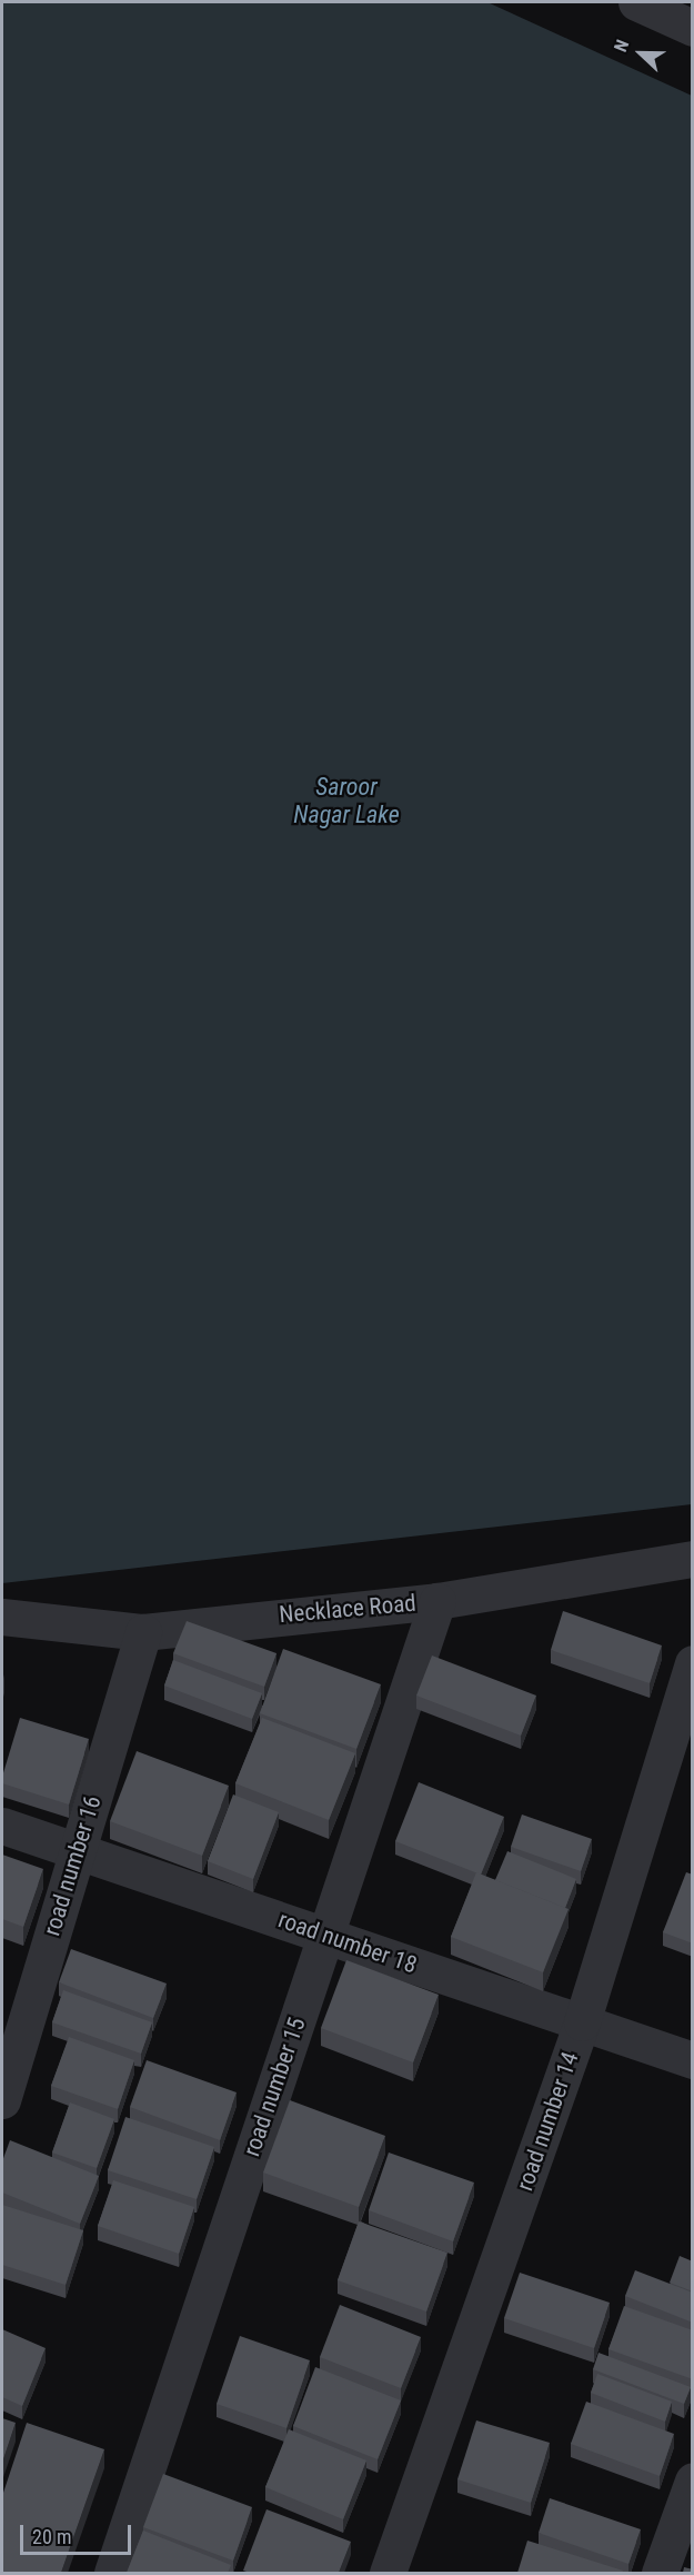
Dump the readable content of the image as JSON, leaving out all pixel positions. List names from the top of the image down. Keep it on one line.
{"streets":{"street":["Necklace Road","road number 16","road number 18","road number 15","road number 14"]},"crossings":[["Necklace Road","road number 16"],["Necklace Road","road number 15"],["road number 16","road number 18"],["road number 18","road number 15"],["road number 18","road number 14"]],"water":["Saroor Nagar Lake"],"scale_bar":"20 m","north":"left"}
